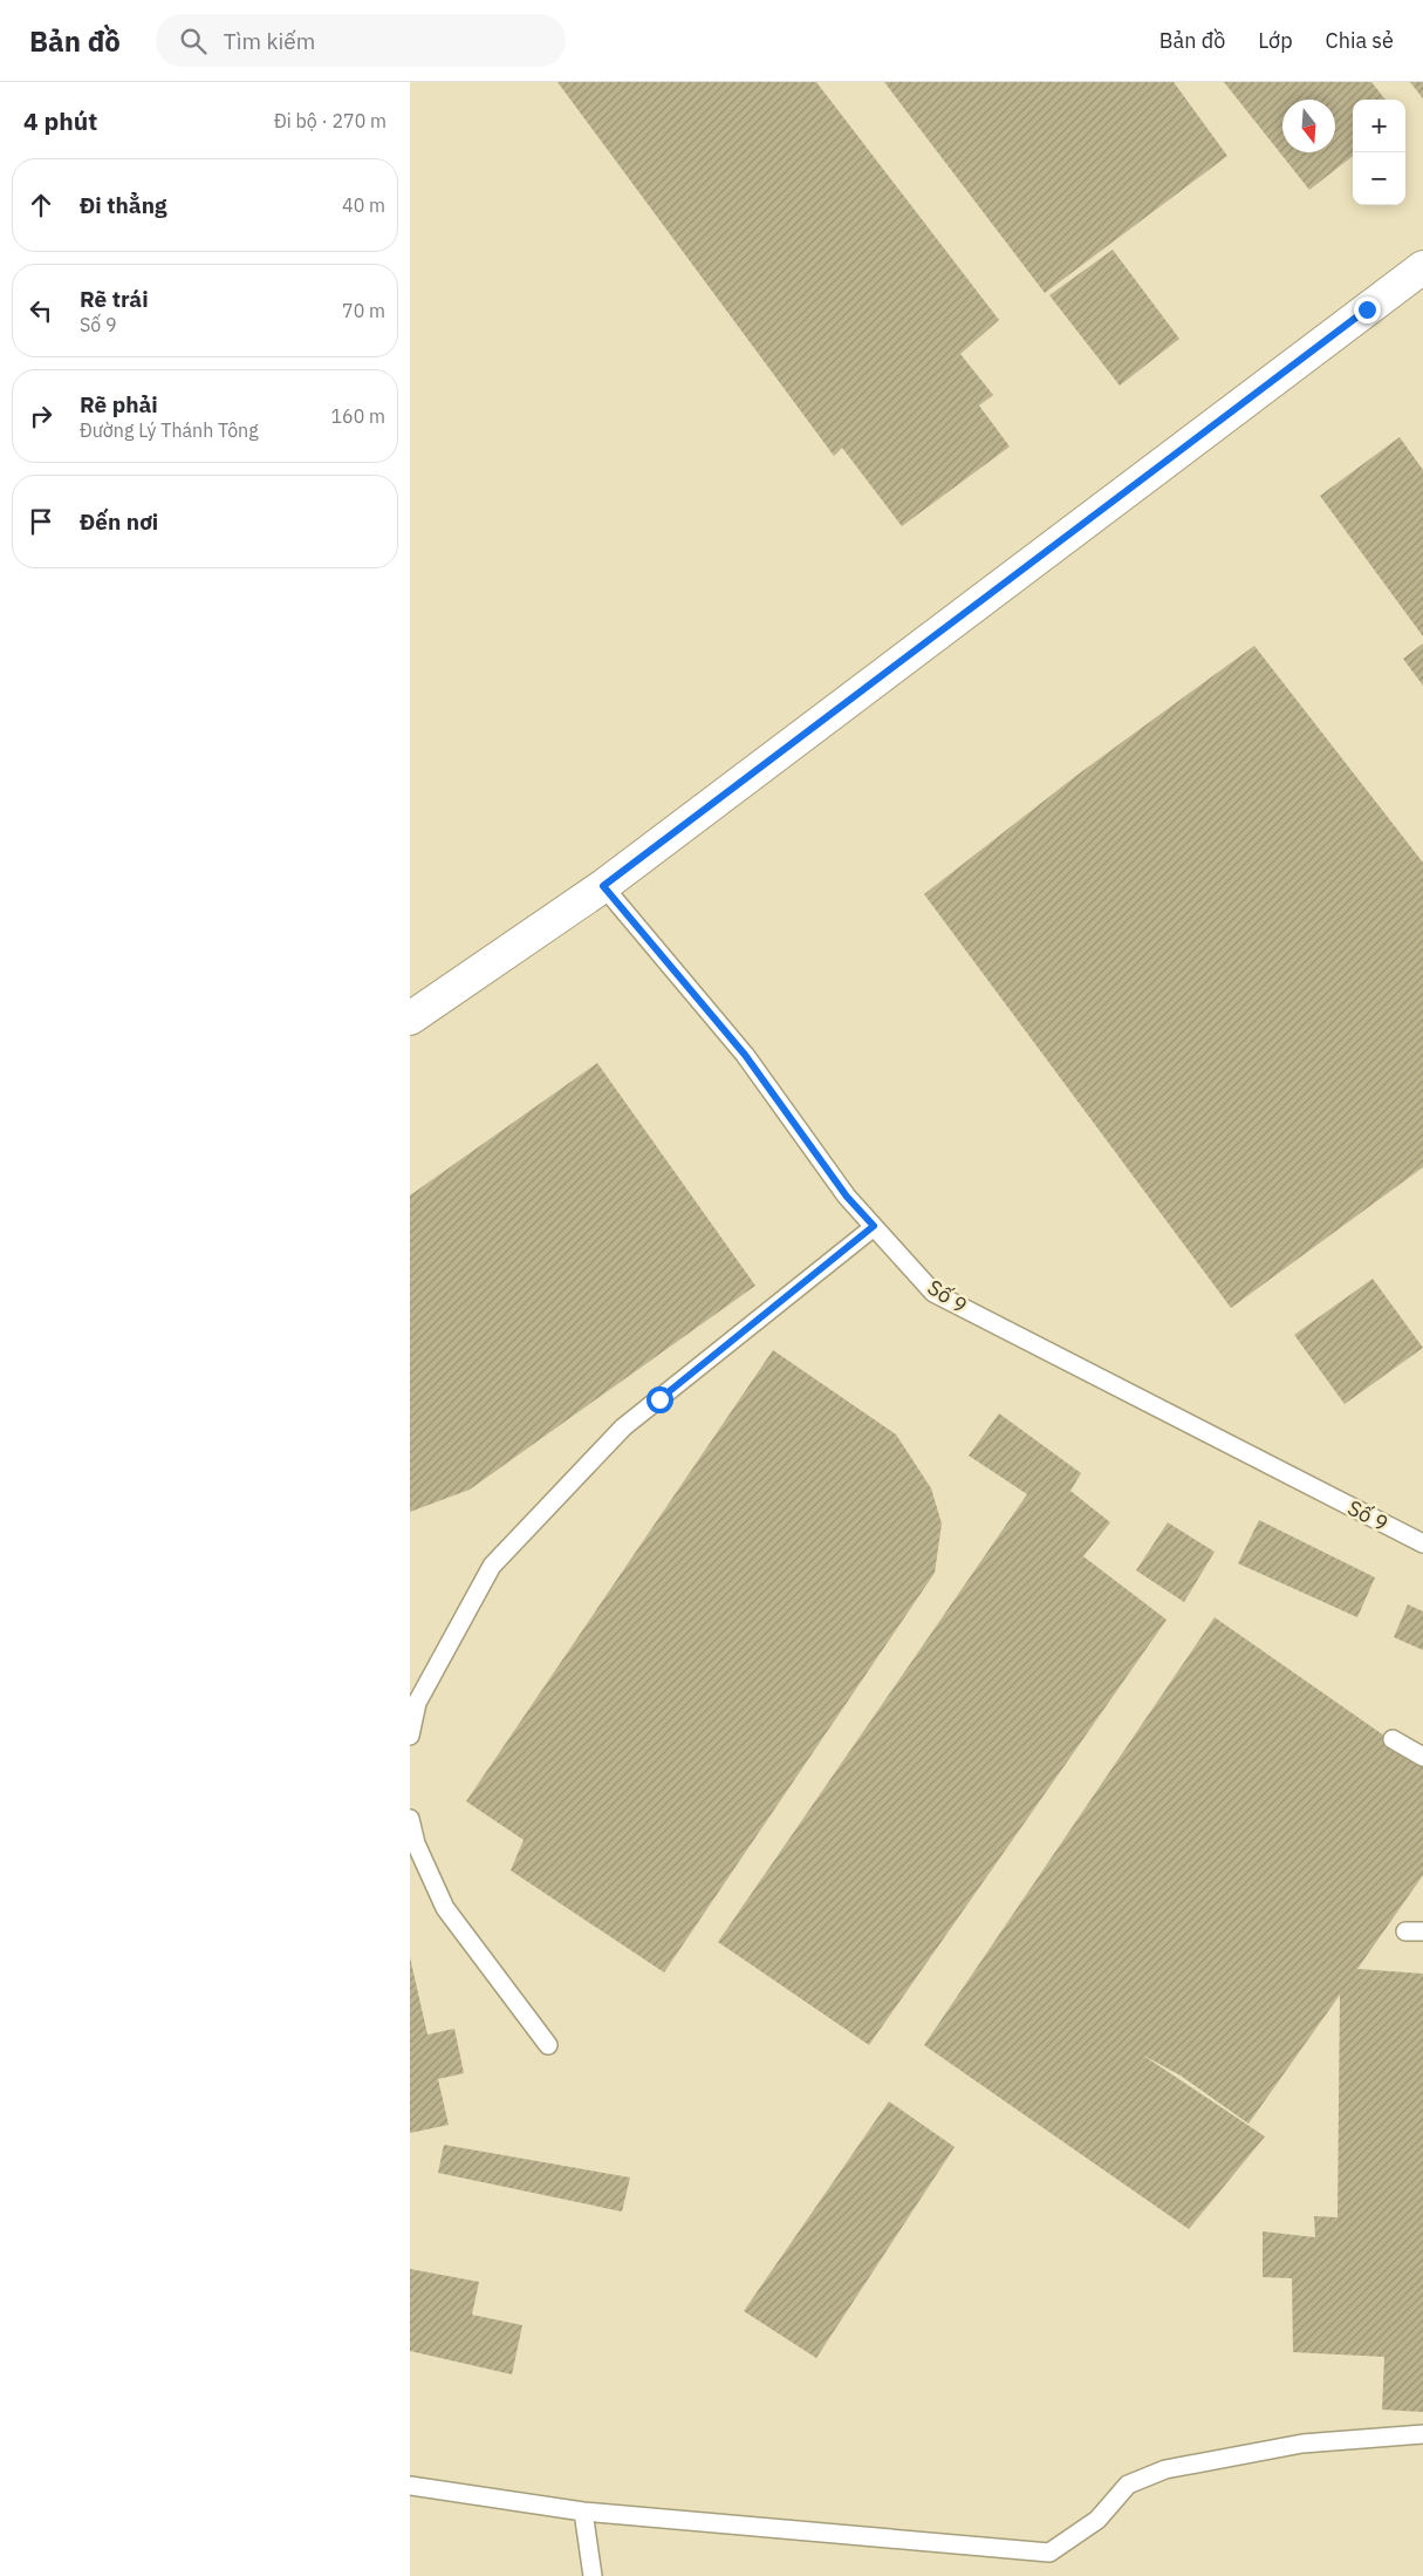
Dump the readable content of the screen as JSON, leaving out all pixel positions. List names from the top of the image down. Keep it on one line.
{"streets":{"lane":["Số 9"]},"north":"bottom","page":{"header":"Bản đồ","search":"Tìm kiếm","nav":["Bản đồ","Lớp","Chia sẻ"],"heading":["4 phút","Đi bộ · 270 m"],"map_buttons":["+","−"],"list":[["Đi thẳng","40 m"],["Rẽ trái","Số 9","70 m"],["Rẽ phải","Đường Lý Thánh Tông","160 m"],"Đến nơi"]}}
